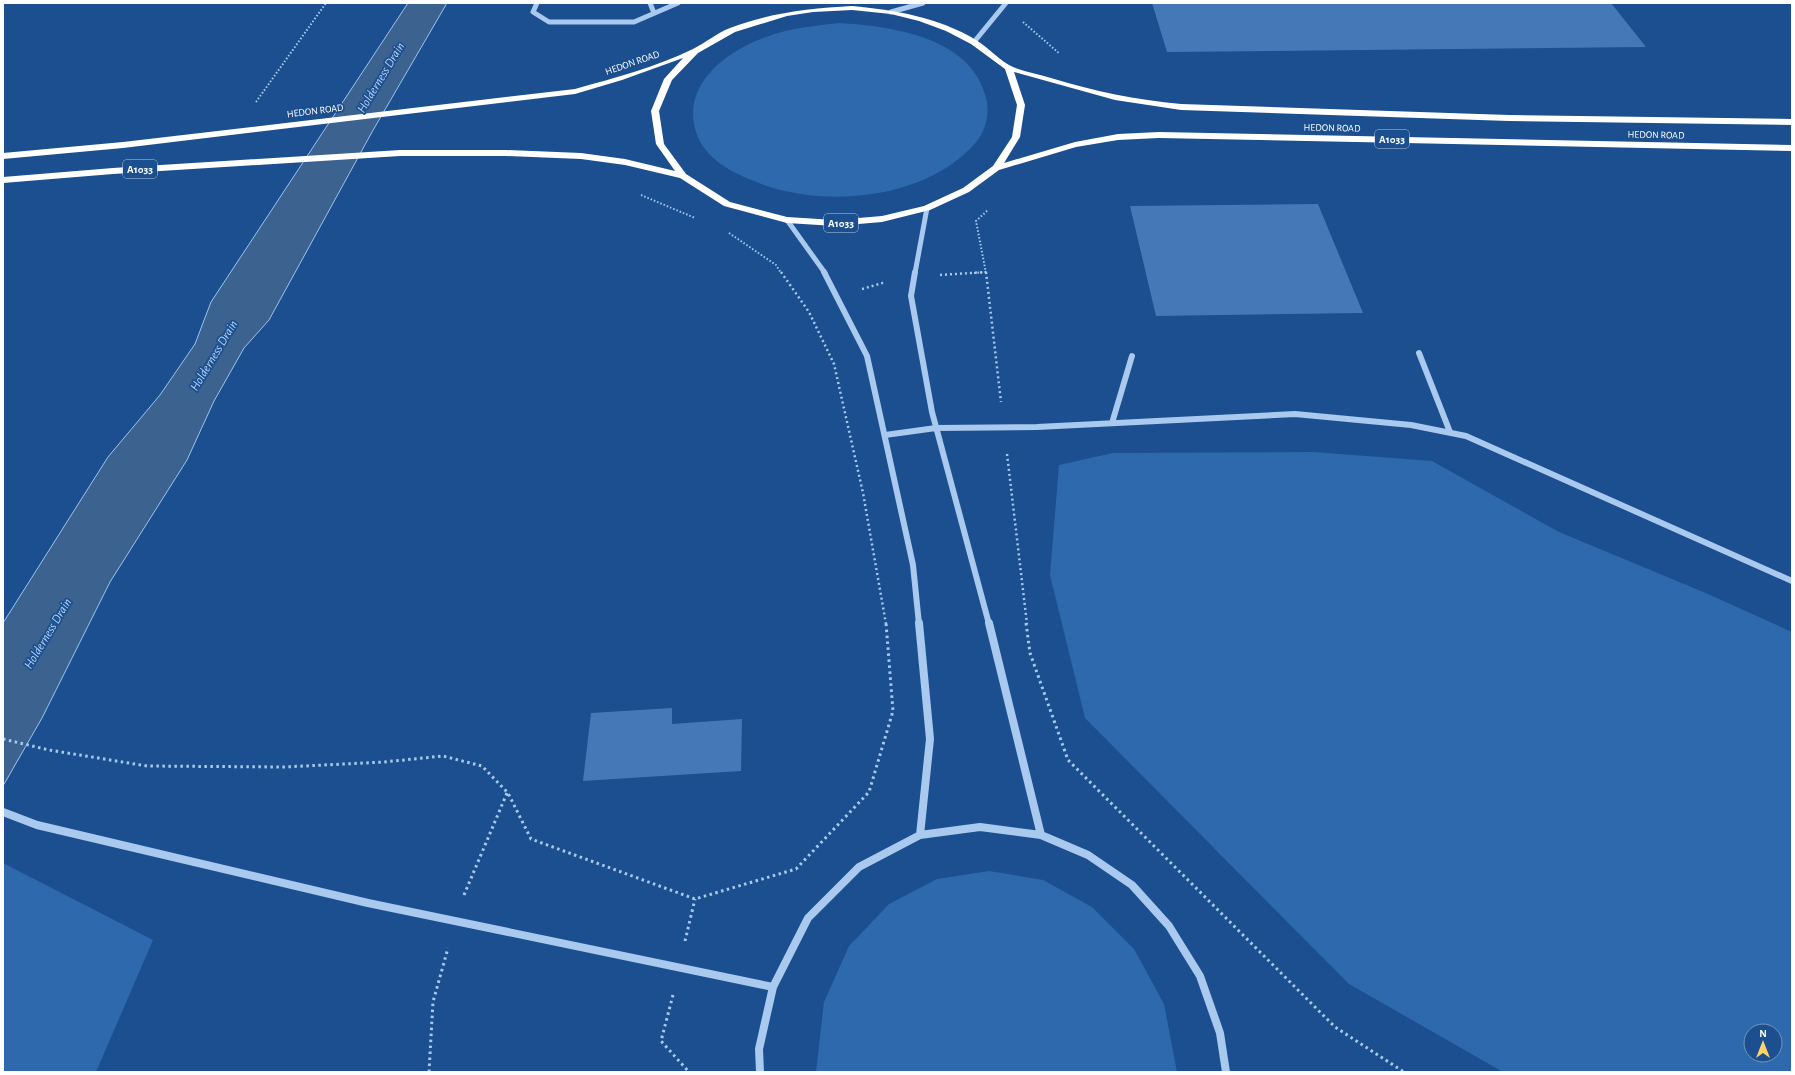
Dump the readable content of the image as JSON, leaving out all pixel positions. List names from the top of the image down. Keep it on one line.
{"streets":{"highway":["HEDON ROAD","A1033"]},"crossings":[["HEDON ROAD","A1033"]],"water":["Holderness Drain"],"north":"top"}
